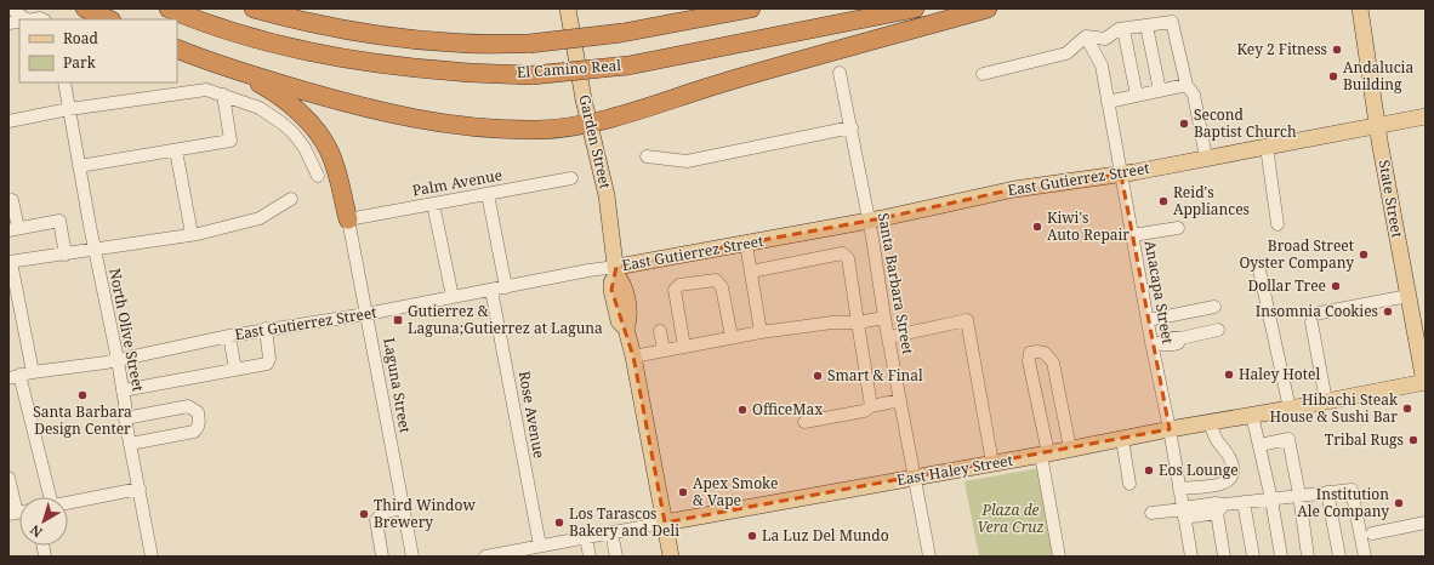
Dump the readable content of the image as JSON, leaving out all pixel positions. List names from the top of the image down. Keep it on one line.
{"streets":{"highway":["El Camino Real"],"main road":["Garden Street","East Gutierrez Street","State Street","East Haley Street"],"street":["Palm Avenue","Santa Barbara Street","Anacapa Street","North Olive Street","Laguna Street","Rose Avenue"]},"crossings":[["Garden Street","East Gutierrez Street"],["Garden Street","East Haley Street"],["East Gutierrez Street","State Street"],["East Gutierrez Street","Santa Barbara Street"],["East Gutierrez Street","Anacapa Street"],["East Gutierrez Street","North Olive Street"],["East Gutierrez Street","Laguna Street"],["East Gutierrez Street","Rose Avenue"],["Palm Avenue","Laguna Street"],["State Street","East Haley Street"],["Santa Barbara Street","East Haley Street"],["Anacapa Street","East Haley Street"],["Rose Avenue","East Haley Street"]],"parks":["Plaza de Vera Cruz"],"places":{"other":["Key 2 Fitness","Andalucia Building","Second Baptist Church","Reid's Appliances","Kiwi's Auto Repair","Broad Street Oyster Company","Dollar Tree","Insomnia Cookies","Haley Hotel","Smart & Final","Santa Barbara Design Center","Hibachi Steak House & Sushi Bar","OfficeMax","Tribal Rugs","Eos Lounge","Apex Smoke & Vape","Institution Ale Company","Third Window Brewery","Los Tarascos Bakery and Deli","La Luz Del Mundo"],"transit":["Gutierrez & Laguna;Gutierrez at Laguna"]},"legend":["Road","Park"],"north":"bottom left"}
